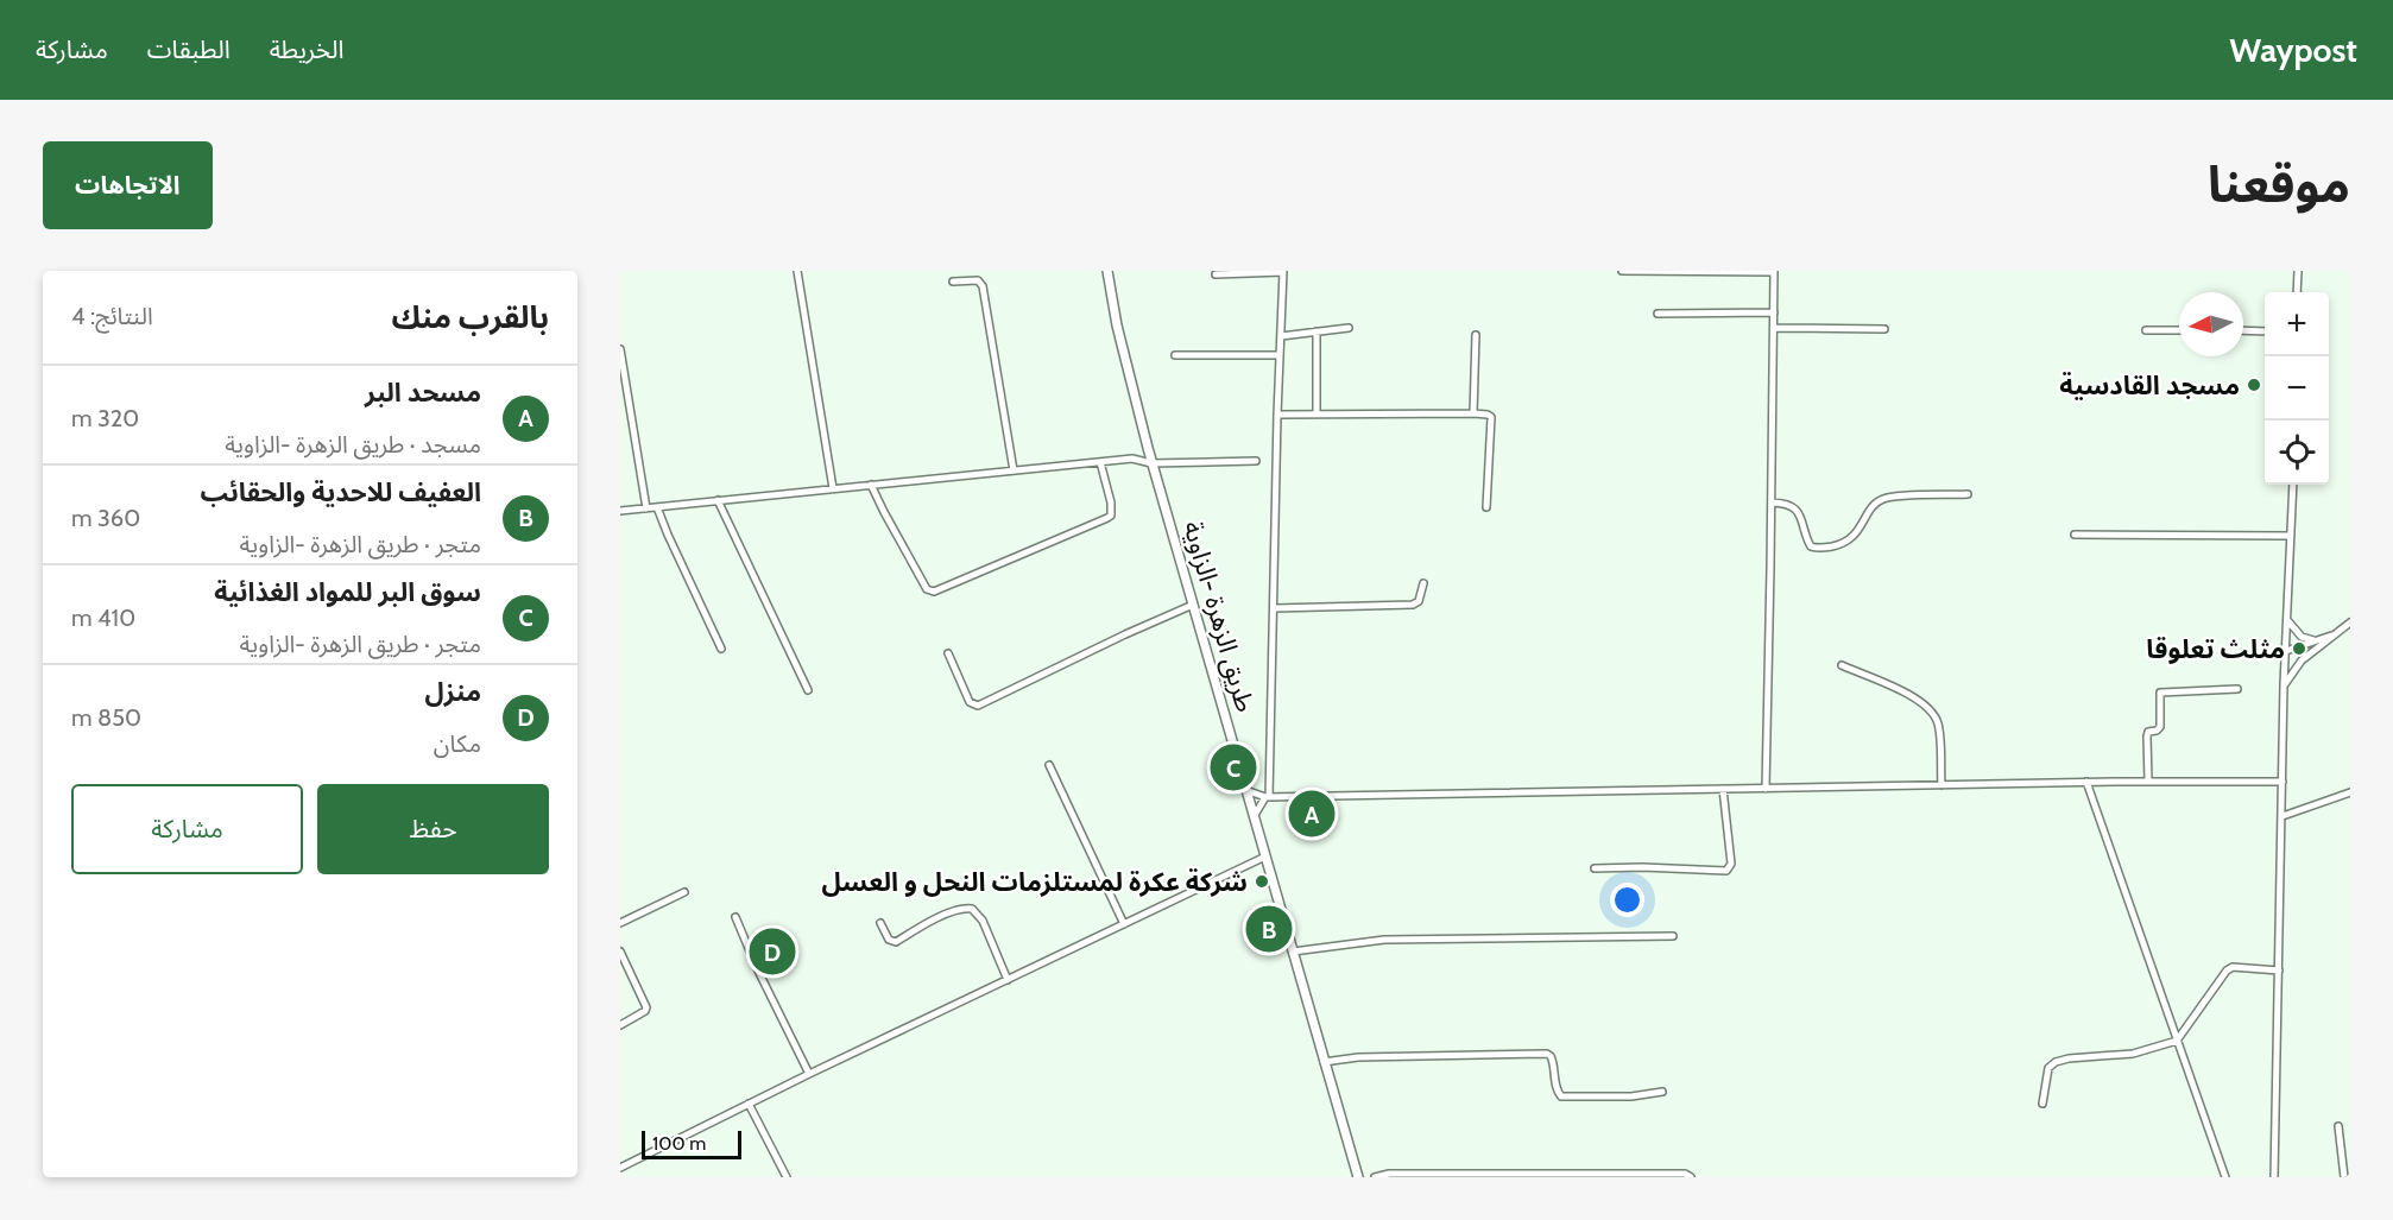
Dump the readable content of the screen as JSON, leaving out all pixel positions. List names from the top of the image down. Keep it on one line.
{"streets":{"main road":["طريق الزهرة -الزاوية"]},"places":["مسجد القادسية","مثلث تعلوقا","شركة عكرة لمستلزمات النحل و العسل"],"scale_bar":"100 m","north":"left","page":{"header":"Waypost","nav":["الخريطة","الطبقات","مشاركة"],"title":"موقعنا","buttons":["الاتجاهات",["حفظ","مشاركة"]],"heading":["بالقرب منك","النتائج: 4"],"map_buttons":["+","−"],"list":[{"mark":"A","name":"مسحد البر","note":"مسجد · طريق الزهرة -الزاوية","value":"320 m"},{"mark":"B","name":"العفيف للاحدية والحقائب","note":"متجر · طريق الزهرة -الزاوية","value":"360 m"},{"mark":"C","name":"سوق البر للمواد الغذائية","note":"متجر · طريق الزهرة -الزاوية","value":"410 m"},{"mark":"D","name":"منزل","note":"مكان","value":"850 m"}],"pins":["C","A","B","D"],"scale":"100 m"}}
